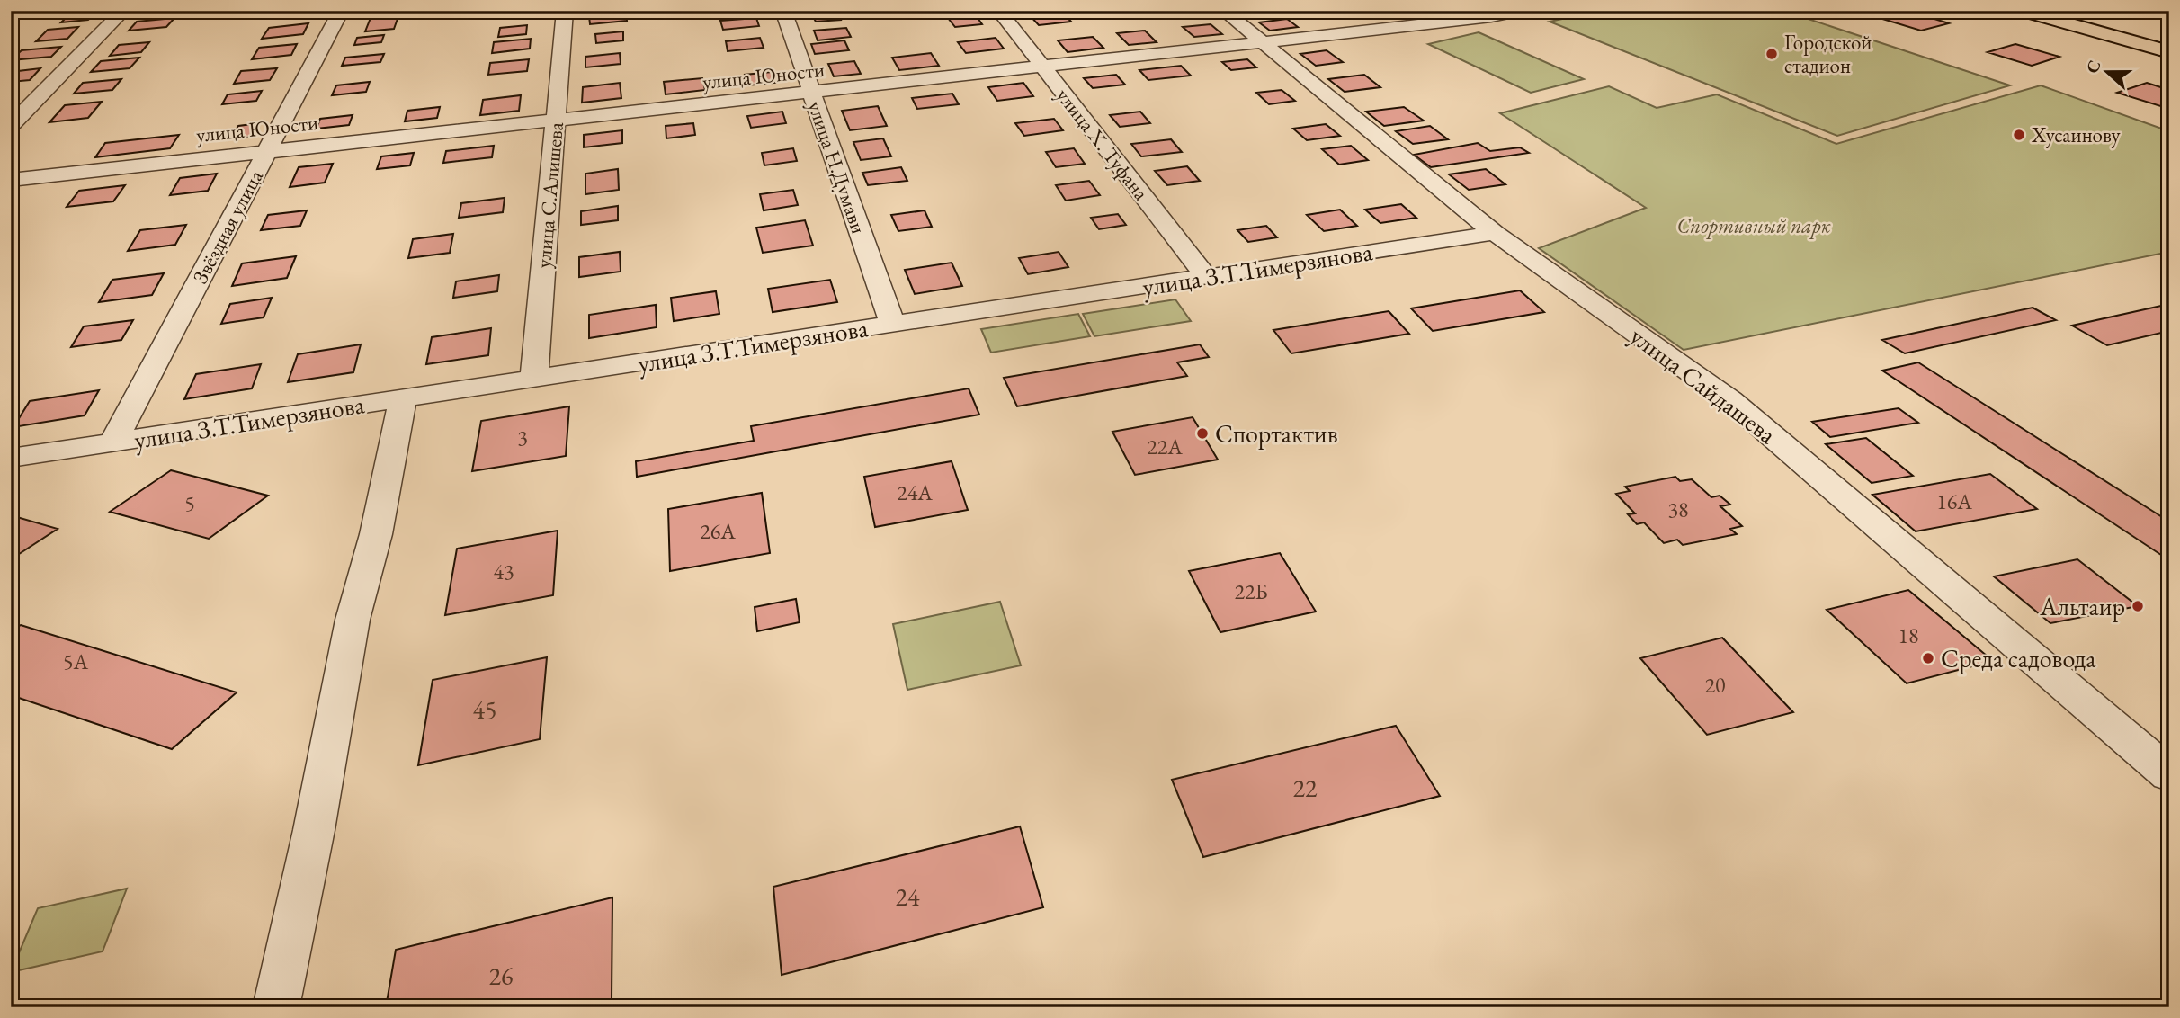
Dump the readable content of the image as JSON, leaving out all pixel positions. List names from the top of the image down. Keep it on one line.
{"streets":{"street":["улица Юности","улица Х. Туфана","улица Н.Думави","улица С.Алишева","Звёздная улица","улица З.Т.Тимерзянова","улица Сайдашева"]},"crossings":[["улица Юности","улица Х. Туфана"],["улица Юности","улица Н.Думави"],["улица Юности","улица С.Алишева"],["улица Юности","Звёздная улица"],["улица Юности","улица Сайдашева"],["улица Х. Туфана","улица З.Т.Тимерзянова"],["улица Н.Думави","улица З.Т.Тимерзянова"],["улица С.Алишева","улица З.Т.Тимерзянова"],["Звёздная улица","улица З.Т.Тимерзянова"],["улица З.Т.Тимерзянова","улица Сайдашева"]],"parks":["Спортивный парк"],"places":["Городской стадион","Хусаинову","Спортактив","Альтаир","Среда садовода"],"house_numbers":["3","22А","24А","16А","5","38","26А","43","22Б","18","5А","20","45","22","24","26"],"north":"left"}
